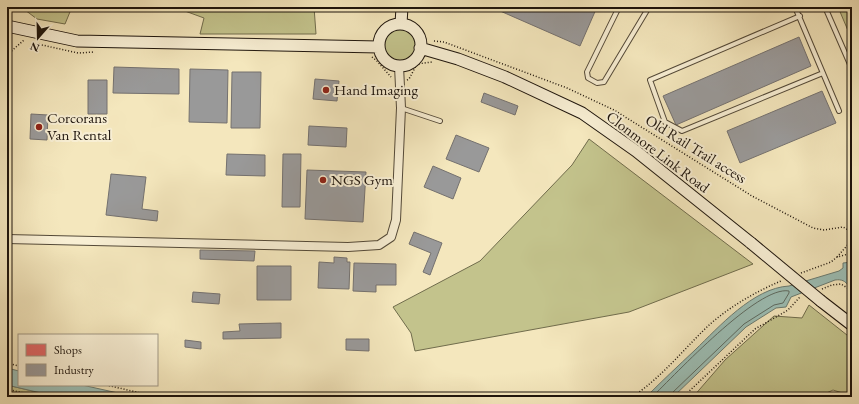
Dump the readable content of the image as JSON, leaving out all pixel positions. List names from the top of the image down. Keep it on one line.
{"streets":{"main road":["Clonmore Link Road"],"path":["Old Rail Trail access"]},"crossings":[["Old Rail Trail access","Clonmore Link Road"]],"places":["Hand Imaging","Corcorans Van Rental","NGS Gym"],"legend":["Shops","Industry"],"north":"bottom"}
